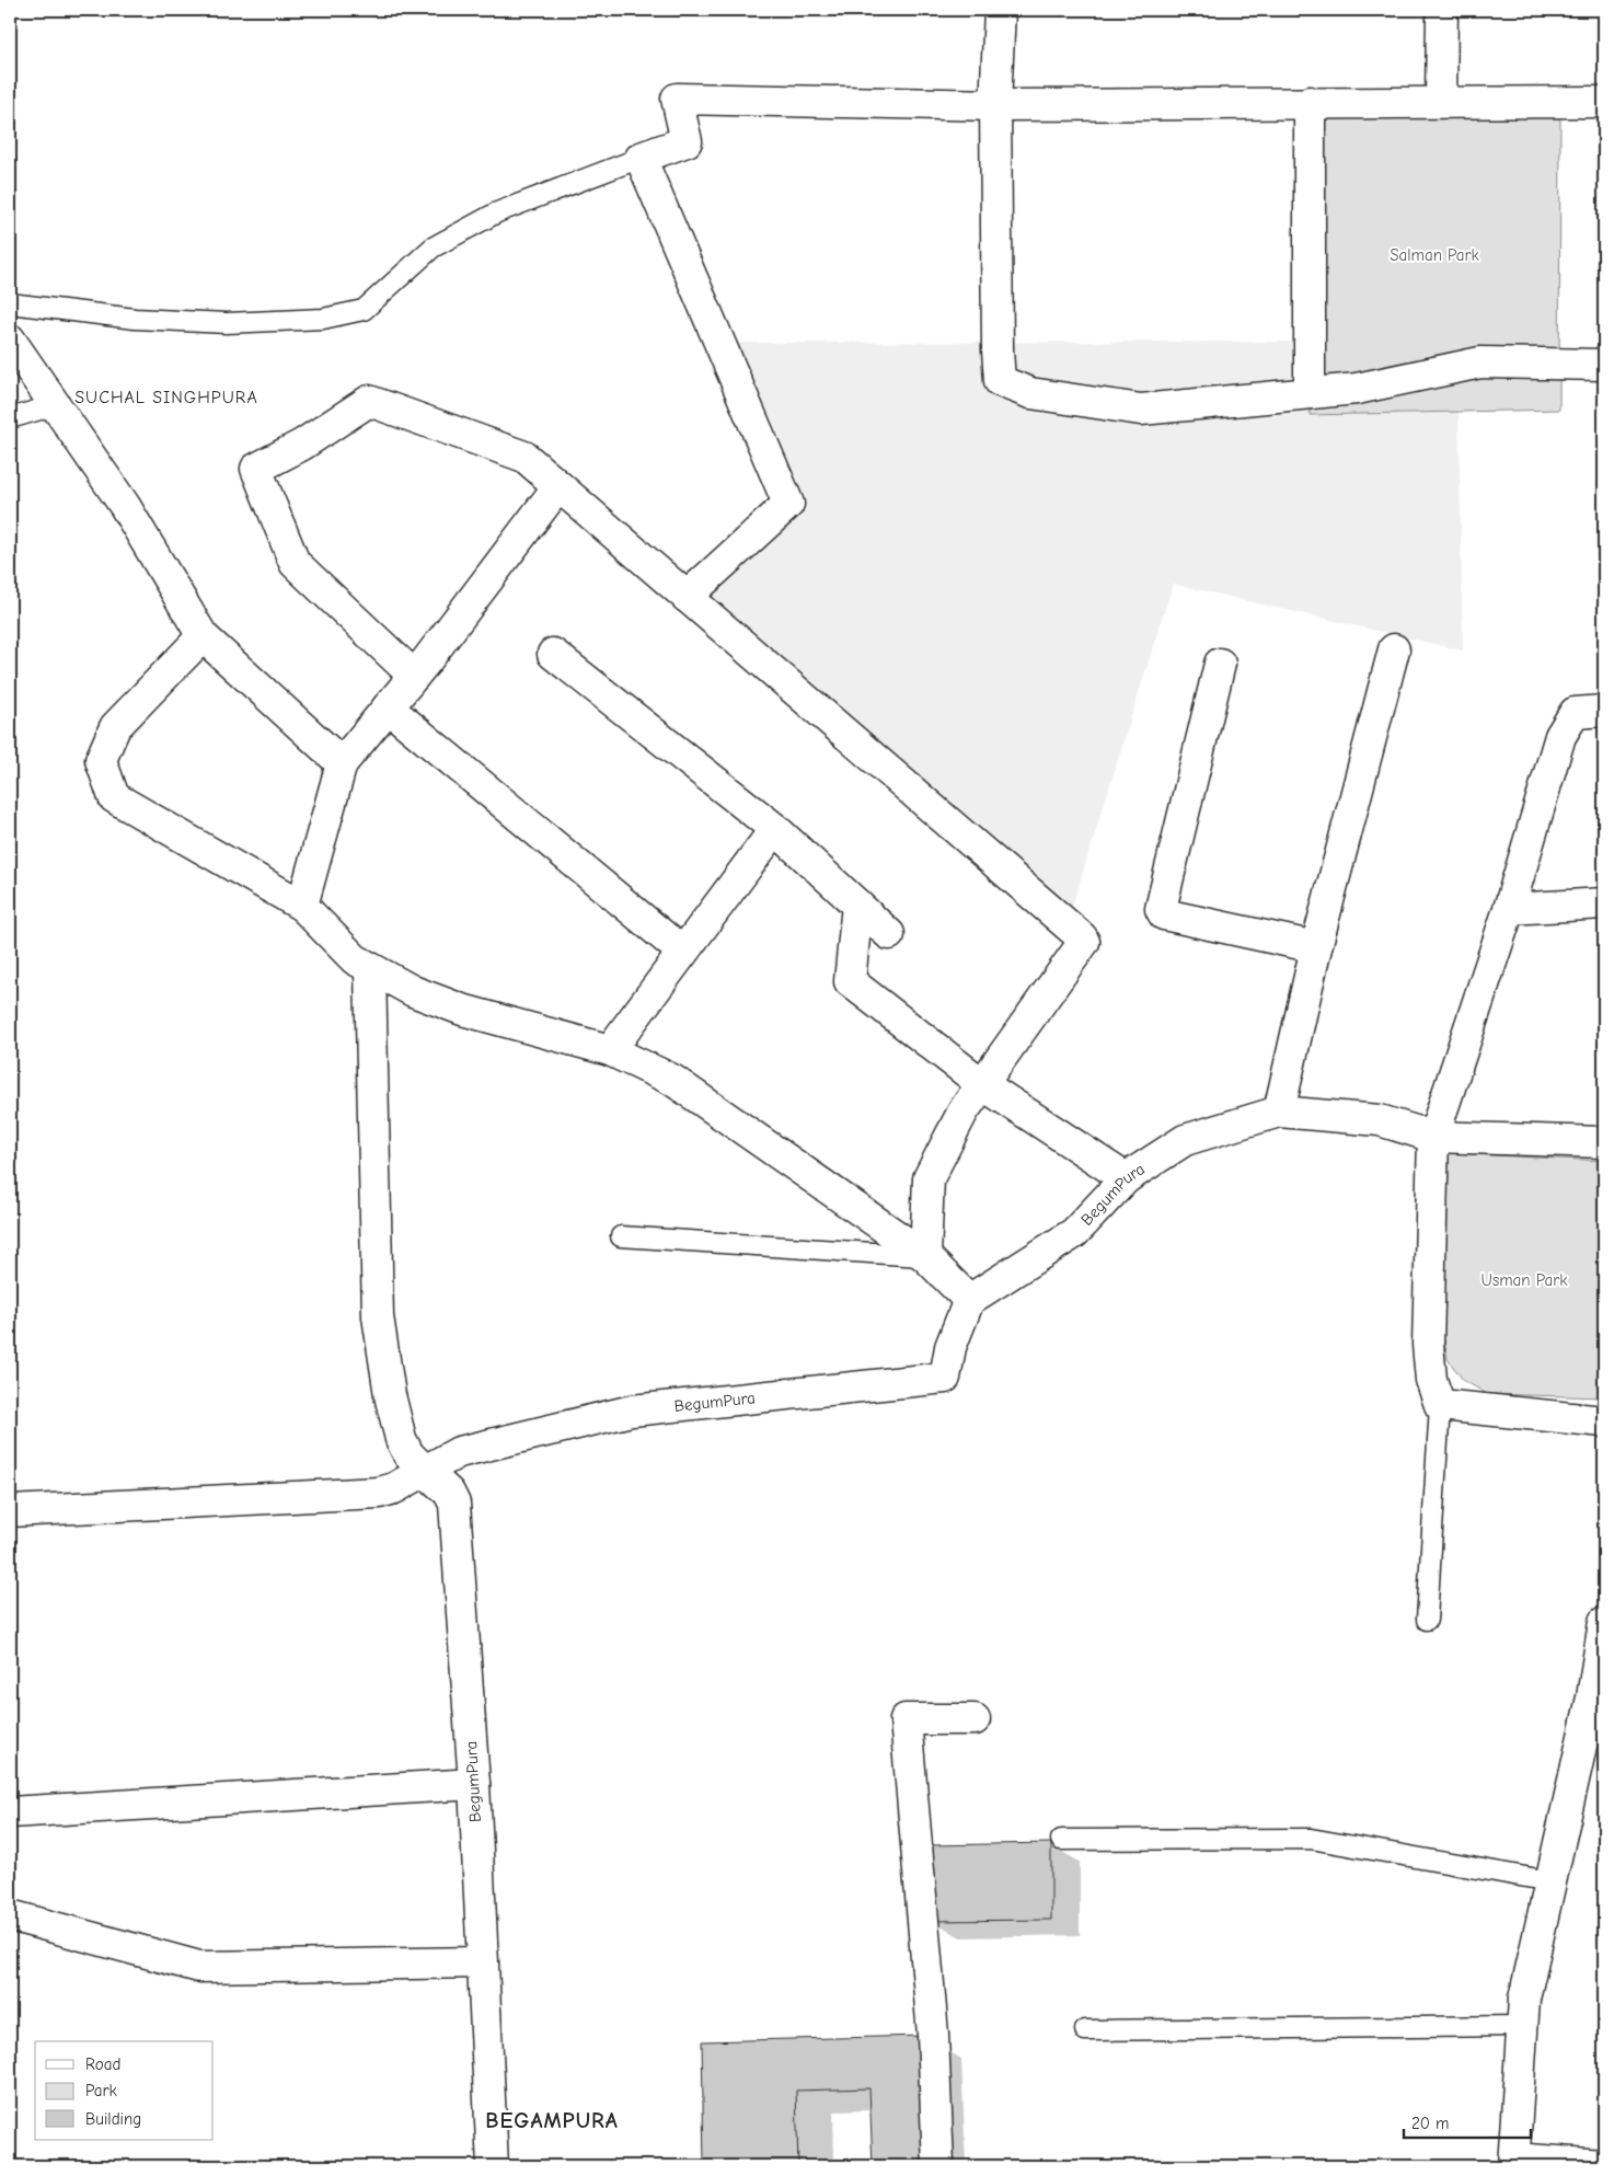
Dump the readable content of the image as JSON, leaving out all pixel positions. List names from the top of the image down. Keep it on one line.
{"streets":{"street":["BegumPura"]},"districts":["SUCHAL SINGHPURA","BEGAMPURA"],"parks":["Salman Park","Usman Park"],"legend":["Road","Park","Building"],"scale_bar":"20 m"}
